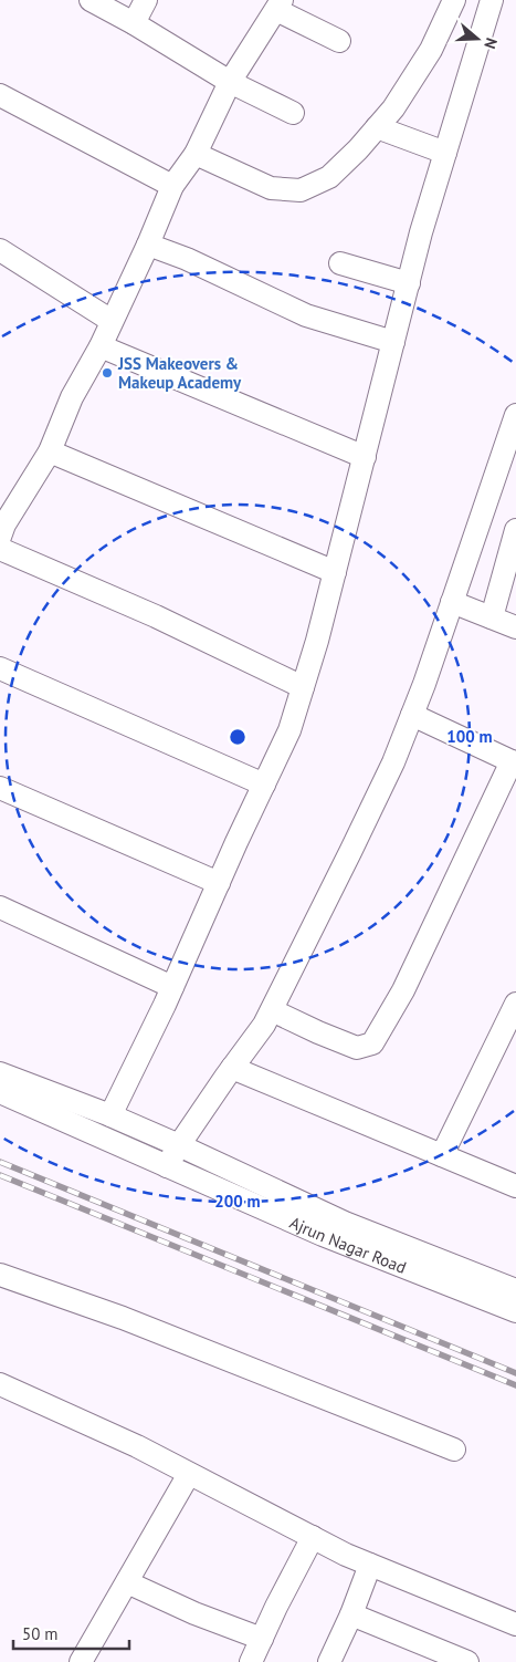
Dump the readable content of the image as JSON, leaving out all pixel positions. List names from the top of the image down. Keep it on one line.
{"streets":{"street":["Ajrun Nagar Road"]},"places":["JSS Makeovers & Makeup Academy"],"scale_bar":"50 m","north":"right","rings":["100 m","200 m"]}
